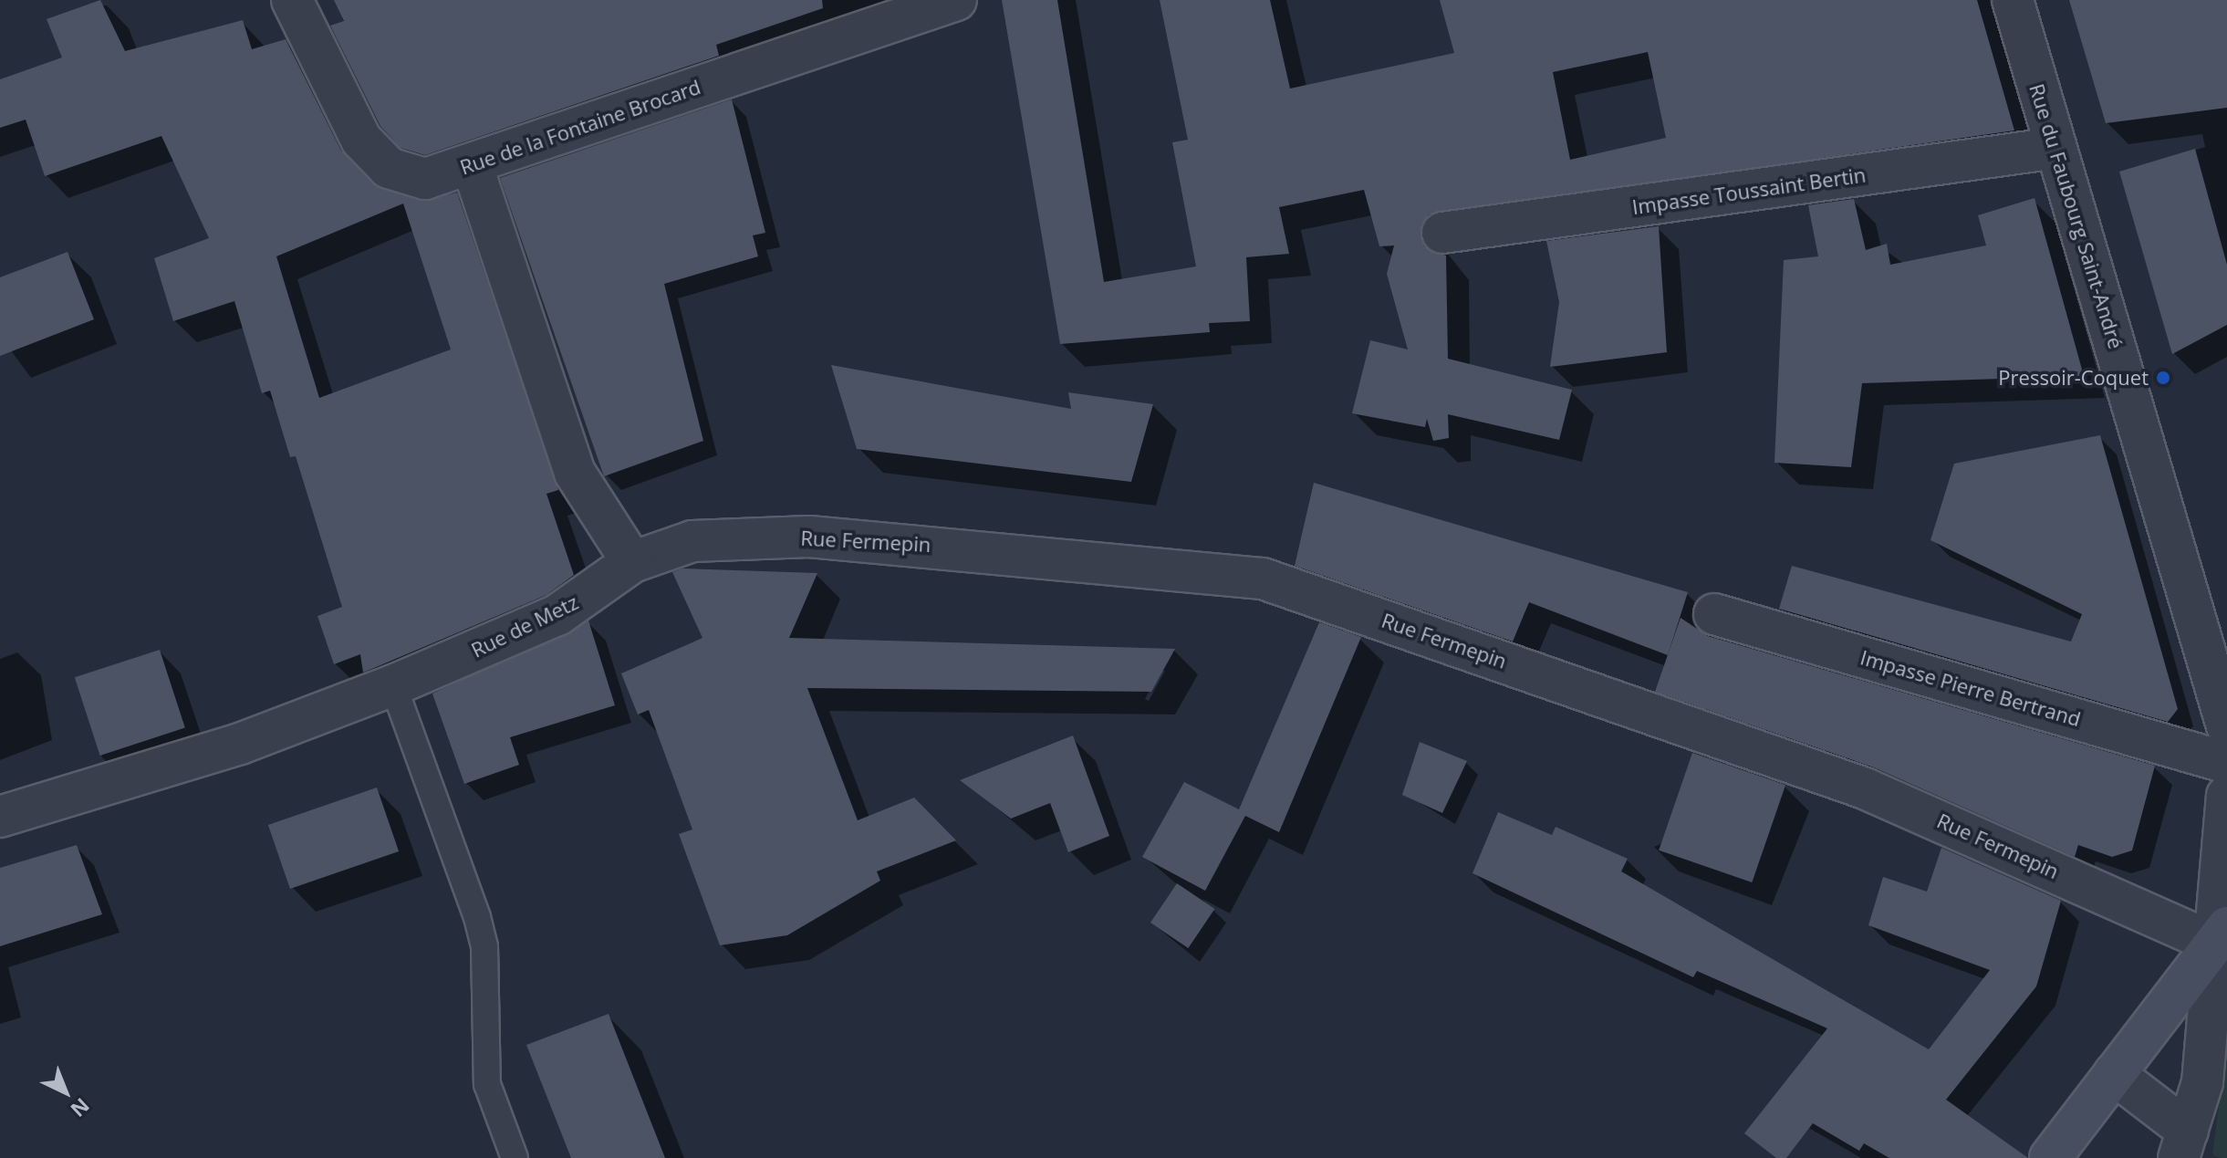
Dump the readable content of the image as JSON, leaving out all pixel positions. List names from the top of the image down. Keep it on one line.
{"streets":{"street":["Rue de la Fontaine Brocard","Impasse Toussaint Bertin","Rue du Faubourg Saint-André","Rue Fermepin","Rue de Metz","Impasse Pierre Bertrand"]},"crossings":[["Impasse Toussaint Bertin","Rue du Faubourg Saint-André"],["Rue Fermepin","Rue de Metz"]],"places":["Pressoir-Coquet"],"north":"bottom right"}
